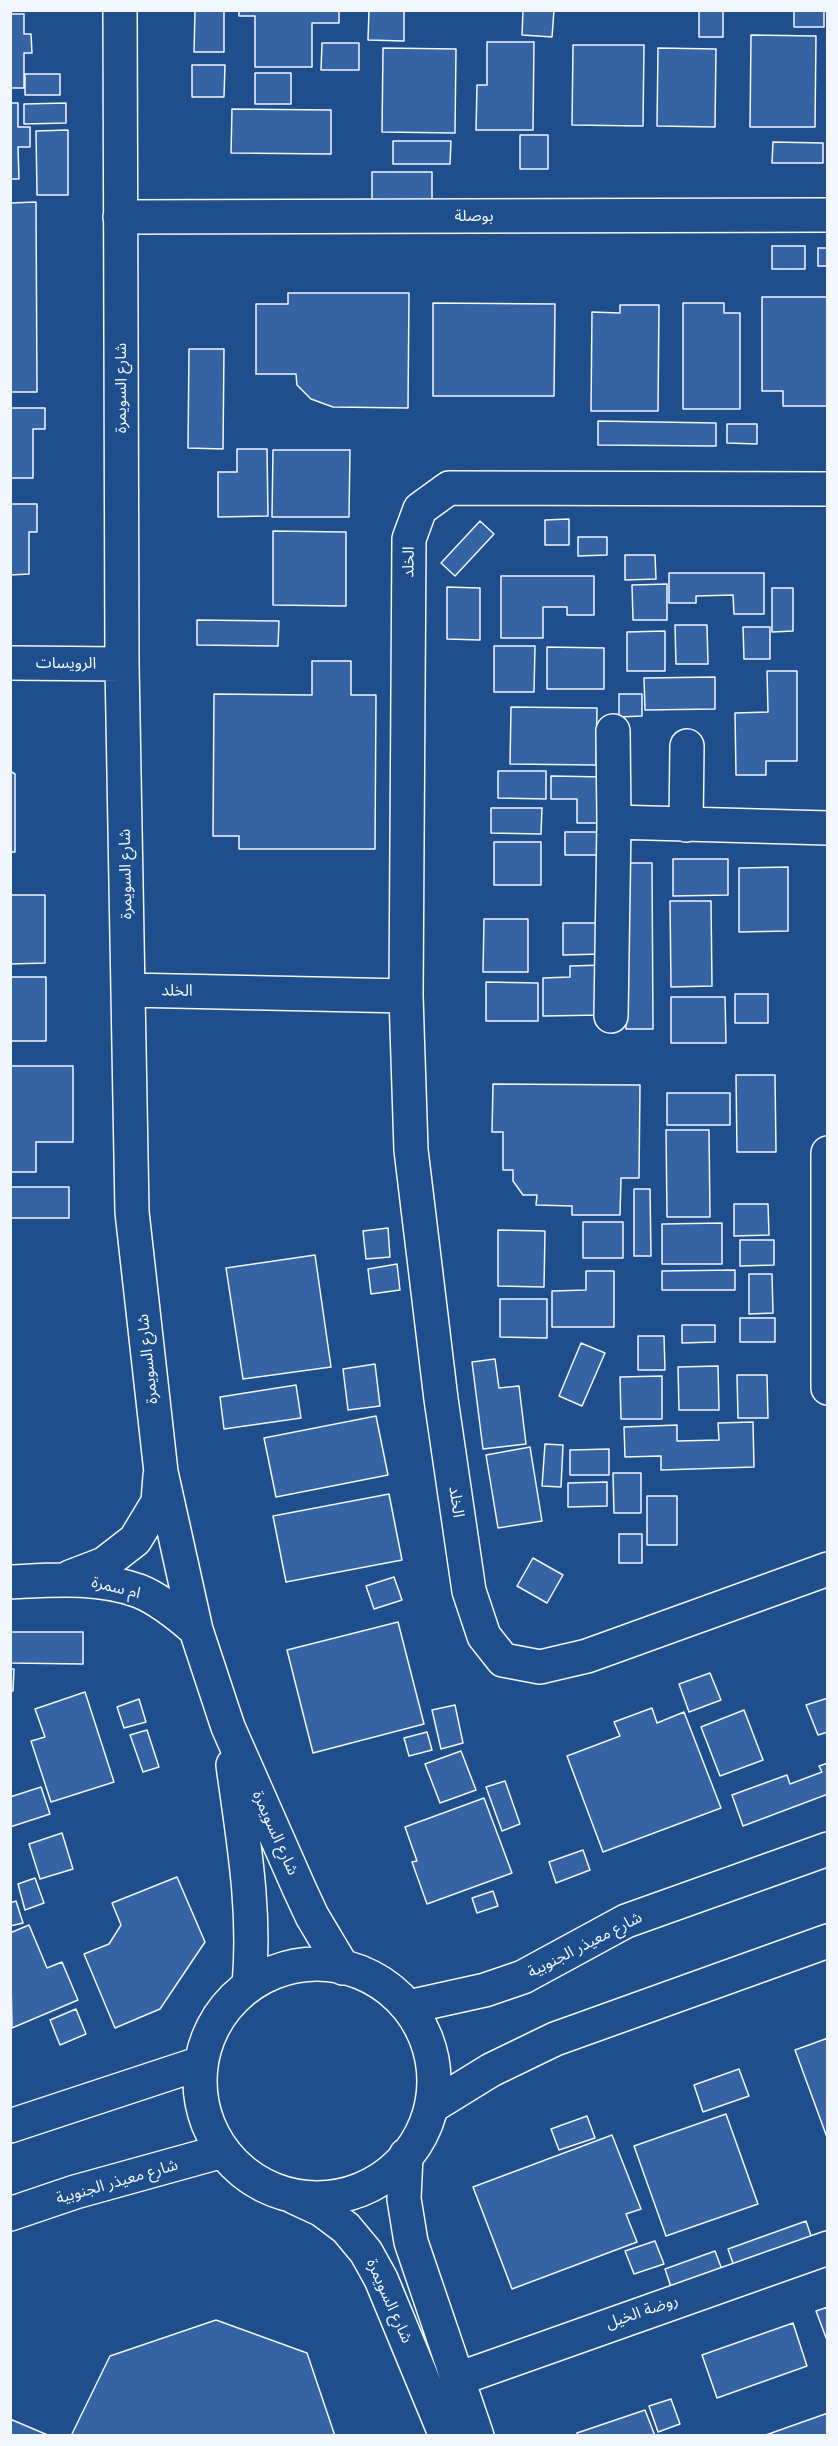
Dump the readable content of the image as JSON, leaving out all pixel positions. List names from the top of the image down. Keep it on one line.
{"streets":{"street":["بوصلة","شارع السويمرة","الخلد","الرويسات","ام سمرة","شارع معيذر الجنوبية","روضة الخيل"]},"crossings":[["بوصلة","شارع السويمرة"],["شارع السويمرة","الخلد"],["شارع السويمرة","الرويسات"],["شارع السويمرة","ام سمرة"],["شارع السويمرة","شارع معيذر الجنوبية"]]}
